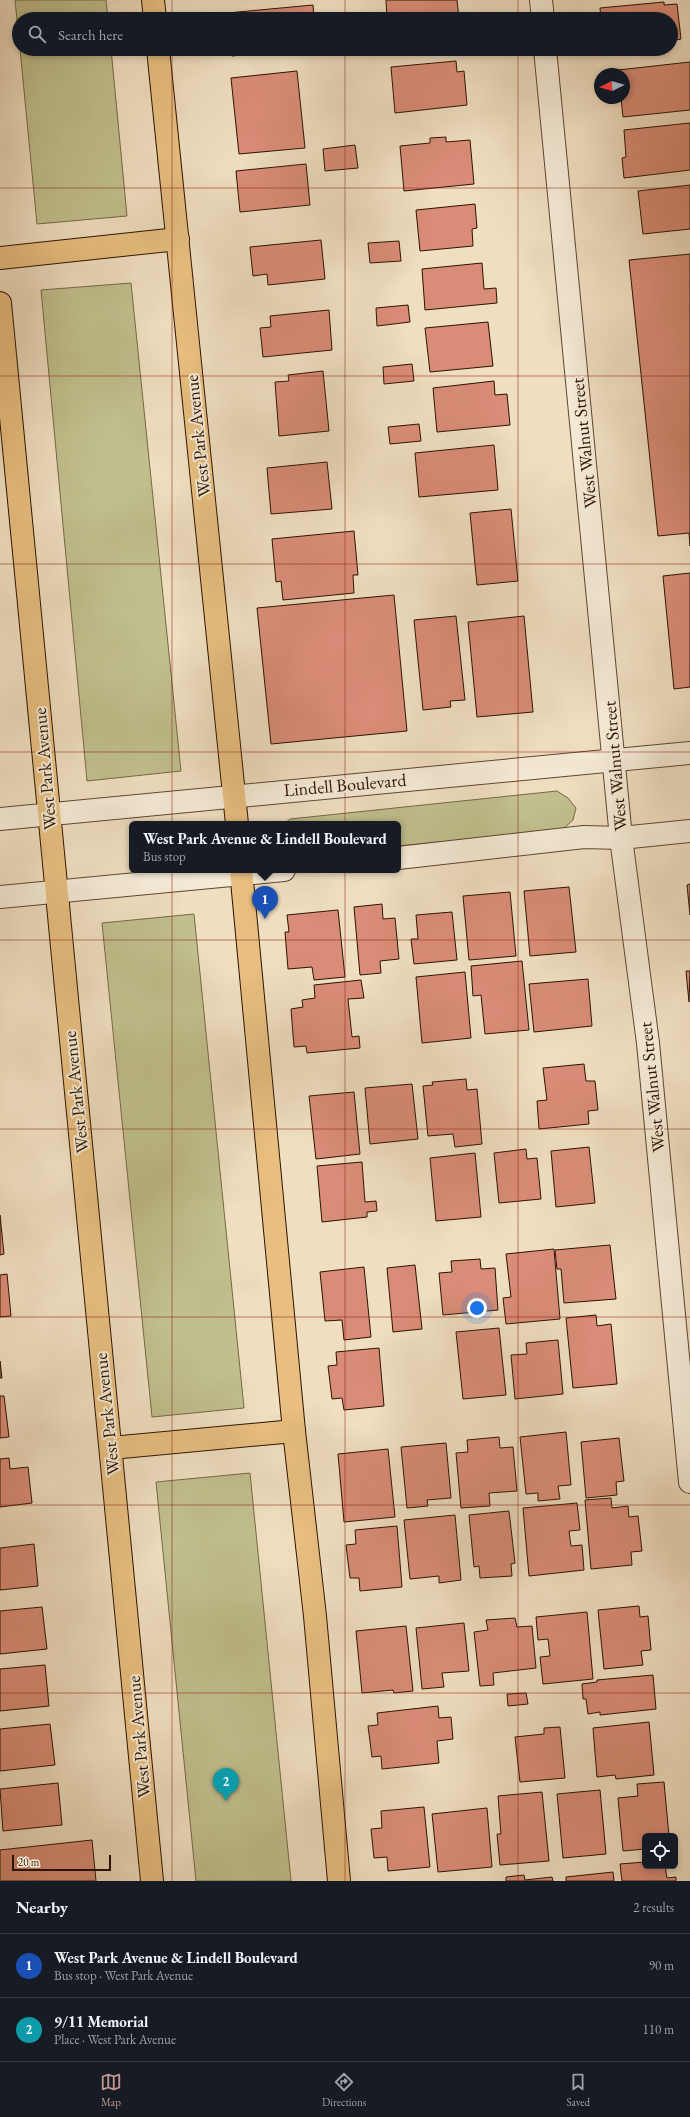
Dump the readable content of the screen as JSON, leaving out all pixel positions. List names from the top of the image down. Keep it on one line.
{"streets":{"highway":["West Park Avenue"],"street":["West Walnut Street","Lindell Boulevard"]},"crossings":[["West Park Avenue","Lindell Boulevard"],["West Walnut Street","Lindell Boulevard"]],"scale_bar":"20 m","north":"left","page":{"search":"Search here","popup":["West Park Avenue & Lindell Boulevard","Bus stop"],"pins":["1","2"],"scale":"20 m","heading":["Nearby","2 results"],"list":[{"mark":"1","name":"West Park Avenue & Lindell Boulevard","note":"Bus stop · West Park Avenue","value":"90 m"},{"mark":"2","name":"9/11 Memorial","note":"Place · West Park Avenue","value":"110 m"}],"nav":["Map","Directions","Saved"]}}
